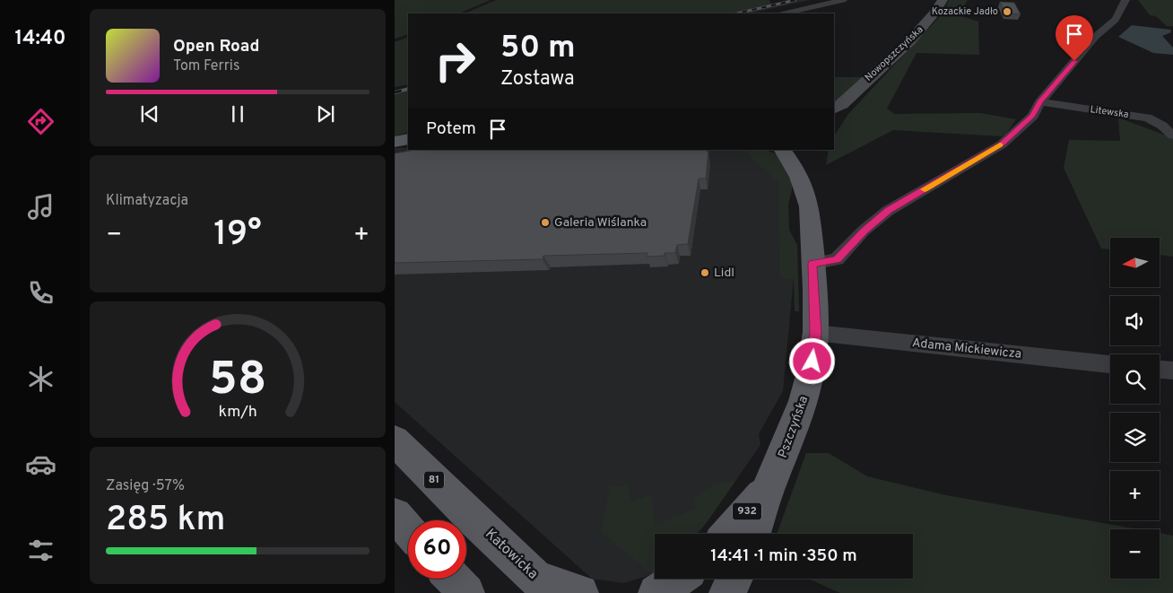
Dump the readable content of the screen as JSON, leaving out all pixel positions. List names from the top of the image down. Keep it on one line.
{"streets":{"main road":["Nowopszczyńska","Pszczyńska","81","932","Katowicka"],"street":["Litewska","Adama Mickiewicza"]},"crossings":[["Adama Mickiewicza","Pszczyńska"]],"places":["Kozackie Jadło","Galeria Wiślanka","Lidl"],"north":"left","page":{"tabs":"14:40","turn":["50 m","Zostawa"],"song":["Open Road","Tom Ferris"],"then":"Potem","tile":["Klimatyzacja",["Zasięg · 57%","285 km"]],"heat":["−","19°","+"],"map_buttons":["+","−"],"limit":"60","trip":"14:41 · 1 min · 350 m","gauge":["58","km/h"]}}
